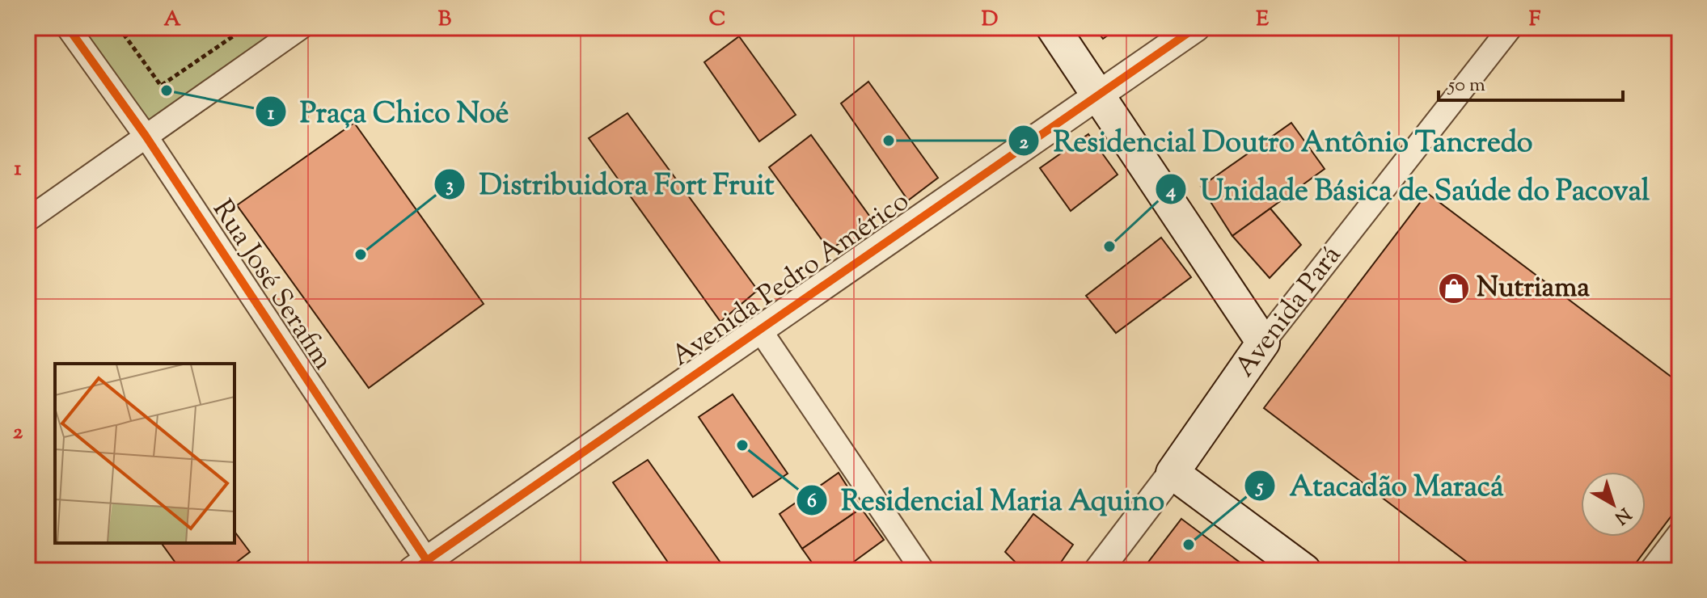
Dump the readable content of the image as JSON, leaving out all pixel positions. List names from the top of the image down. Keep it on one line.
{"streets":{"main road":["Avenida Pará"],"street":["Avenida Pedro Américo","Rua José Serafim"]},"crossings":[["Avenida Pedro Américo","Rua José Serafim"]],"places":{"other":["Praça Chico Noé","Residencial Doutro Antônio Tancredo","Unidade Básica de Saúde do Pacoval","Distribuidora Fort Fruit","Residencial Maria Aquino","Atacadão Maracá"],"shop":["Nutriama"]},"scale_bar":"50 m","north":"bottom right","grid":{"columns":["A","B","C","D","E","F"],"rows":["1","2"]}}
